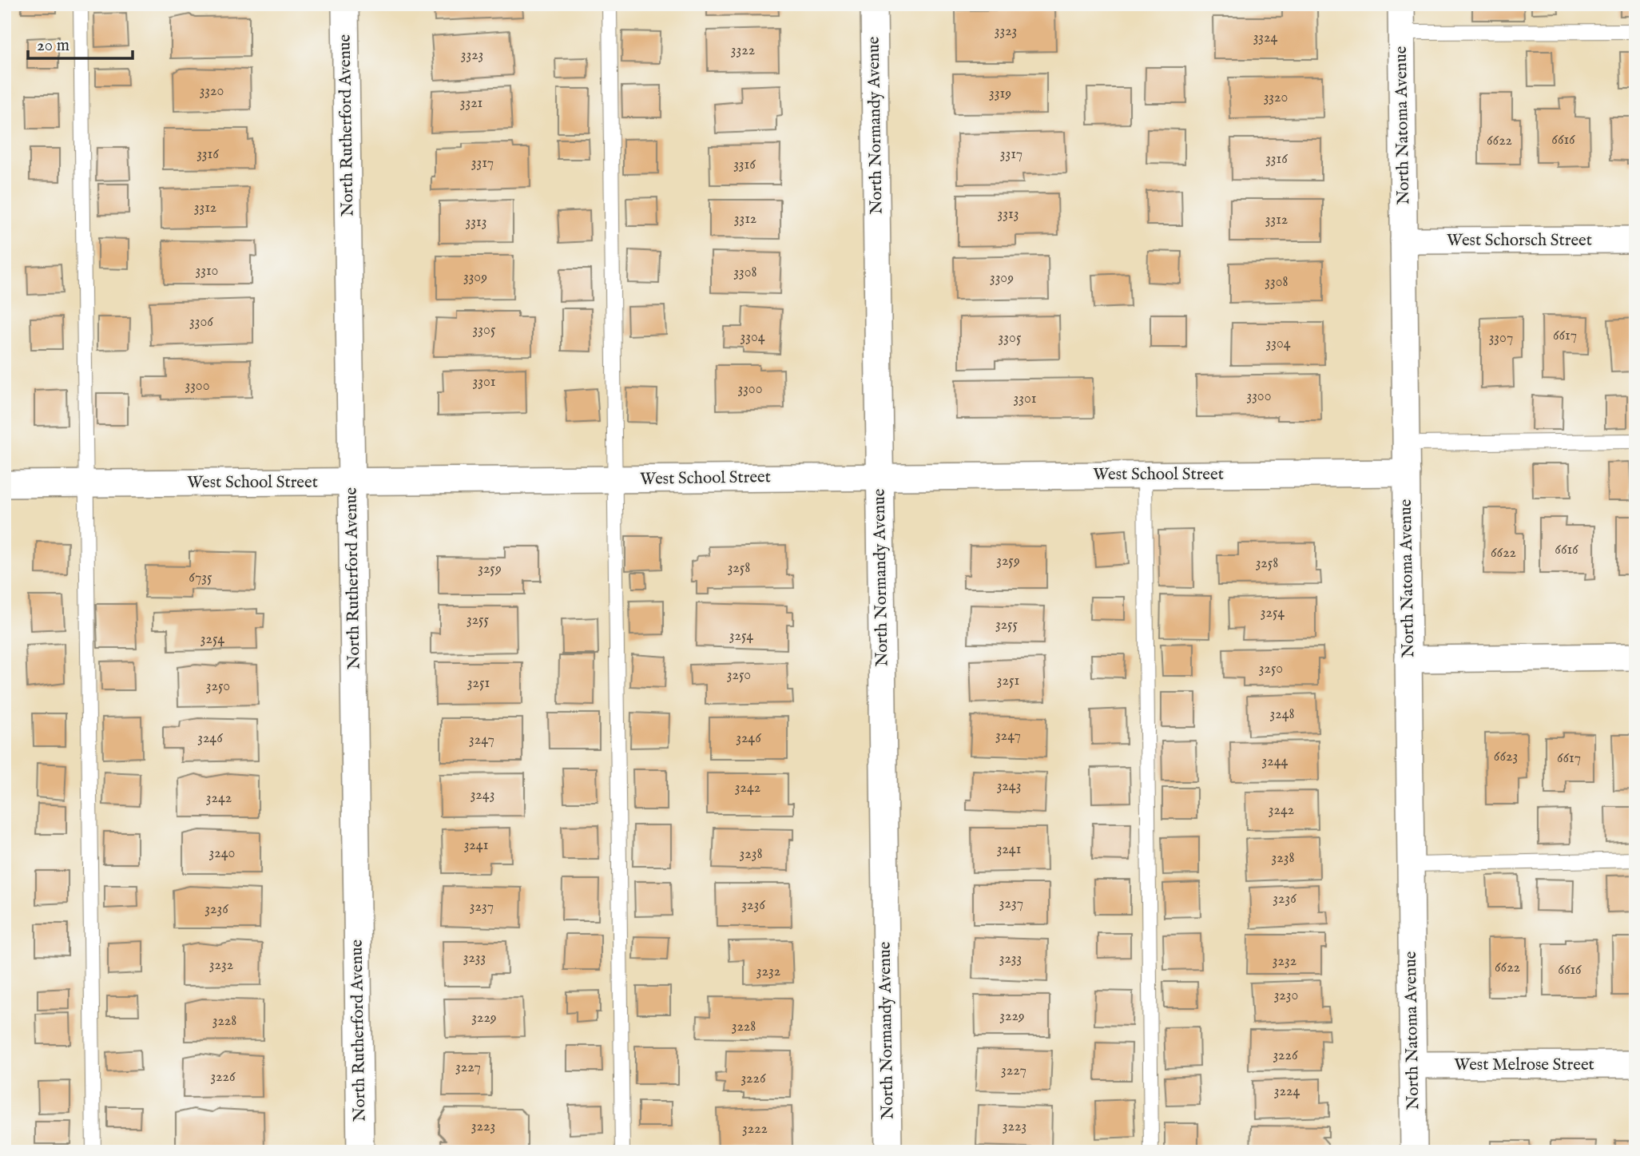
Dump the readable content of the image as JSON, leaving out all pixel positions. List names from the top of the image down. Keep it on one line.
{"streets":{"street":["North Rutherford Avenue","North Normandy Avenue","North Natoma Avenue","West Schorsch Street","West School Street","West Melrose Street"]},"crossings":[["North Rutherford Avenue","West School Street"],["North Normandy Avenue","West School Street"],["North Natoma Avenue","West Schorsch Street"],["North Natoma Avenue","West School Street"],["North Natoma Avenue","West Melrose Street"]],"house_numbers":["3323","3324","3322","3323","3320","3319","3320","3321","6616","6622","3316","3317","3316","3317","3316","3312","3313","3312","3312","3313","3310","3308","3309","3309","3308","3306","3305","6617","3304","3305","3307","3304","3301","3300","3300","3300","3301","6616","6622","3259","3258","3258","3259","6735","3254","3255","3255","3254","3254","3250","3250","3251","3251","3250","3248","3247","3246","3246","3247","6623","6617","3244","3243","3242","3243","3242","3242","3241","3241","3240","3238","3238","3236","3237","3236","3237","3236","3233","3233","3232","3232","6622","6616","3232","3230","3229","3229","3228","3228","3226","3227","3227","3226","3226","3224","3223","3223","3222"],"scale_bar":"20 m"}
